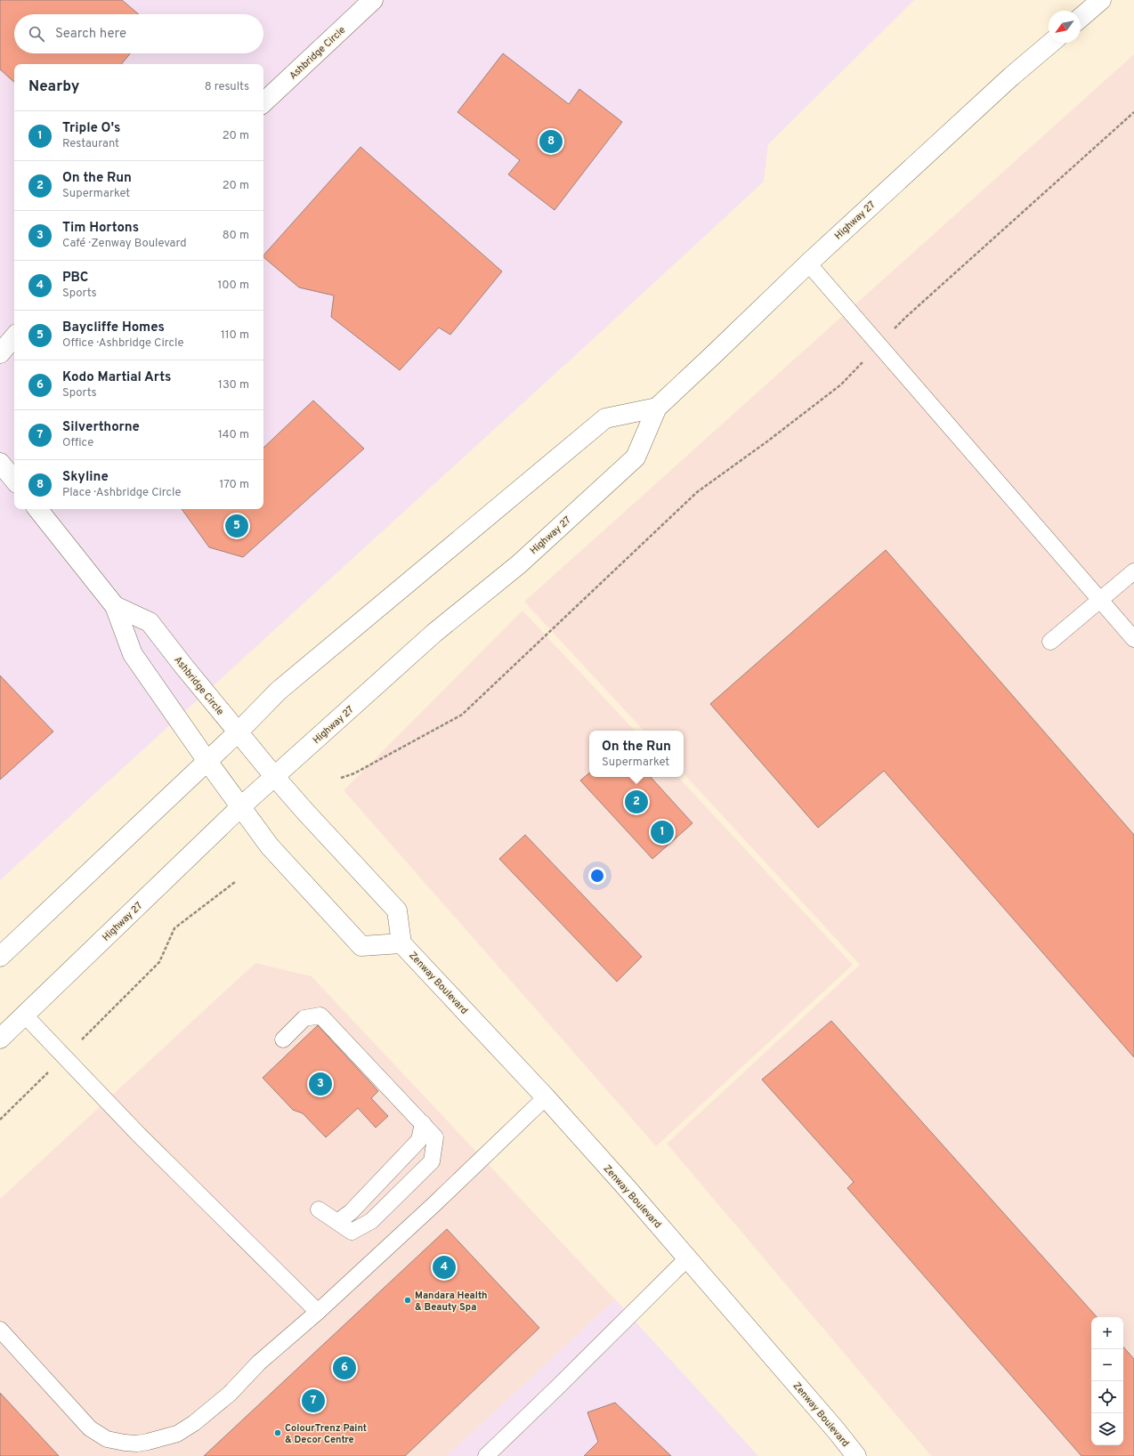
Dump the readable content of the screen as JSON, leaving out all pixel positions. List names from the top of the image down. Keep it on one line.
{"streets":{"main road":["Ashbridge Circle","Highway 27","Zenway Boulevard"]},"crossings":[["Ashbridge Circle","Highway 27"],["Ashbridge Circle","Zenway Boulevard"],["Highway 27","Zenway Boulevard"]],"places":["Mandara Health & Beauty Spa","ColourTrenz Paint & Decor Centre"],"north":"bottom left","page":{"search":"Search here","heading":["Nearby","8 results"],"list":[{"mark":"1","name":"Triple O's","note":"Restaurant","value":"20 m"},{"mark":"2","name":"On the Run","note":"Supermarket","value":"20 m"},{"mark":"3","name":"Tim Hortons","note":"Café · Zenway Boulevard","value":"80 m"},{"mark":"4","name":"PBC","note":"Sports","value":"100 m"},{"mark":"5","name":"Baycliffe Homes","note":"Office · Ashbridge Circle","value":"110 m"},{"mark":"6","name":"Kodo Martial Arts","note":"Sports","value":"130 m"},{"mark":"7","name":"Silverthorne","note":"Office","value":"140 m"},{"mark":"8","name":"Skyline","note":"Place · Ashbridge Circle","value":"170 m"}],"pins":["8","5","2","1","3","4","6","7"],"popup":["On the Run","Supermarket"],"map_buttons":["+","−"]}}
